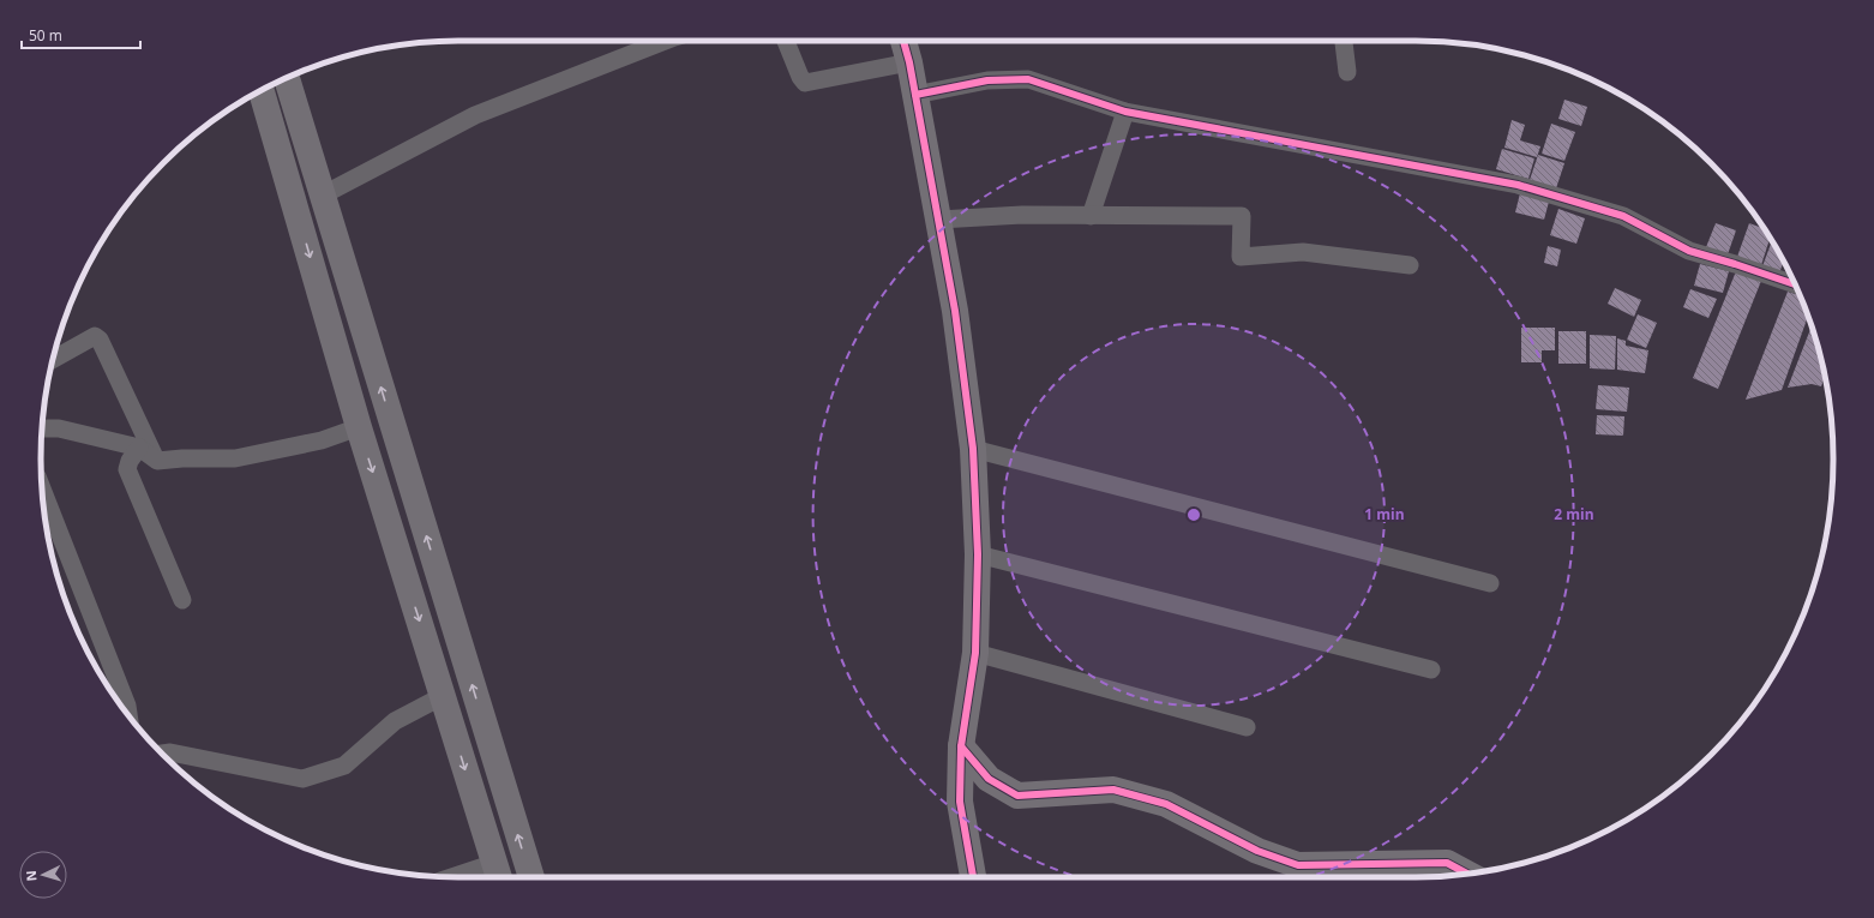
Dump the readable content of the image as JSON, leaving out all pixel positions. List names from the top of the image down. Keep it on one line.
{"scale_bar":"50 m","north":"left","rings":["1 min","2 min"]}
